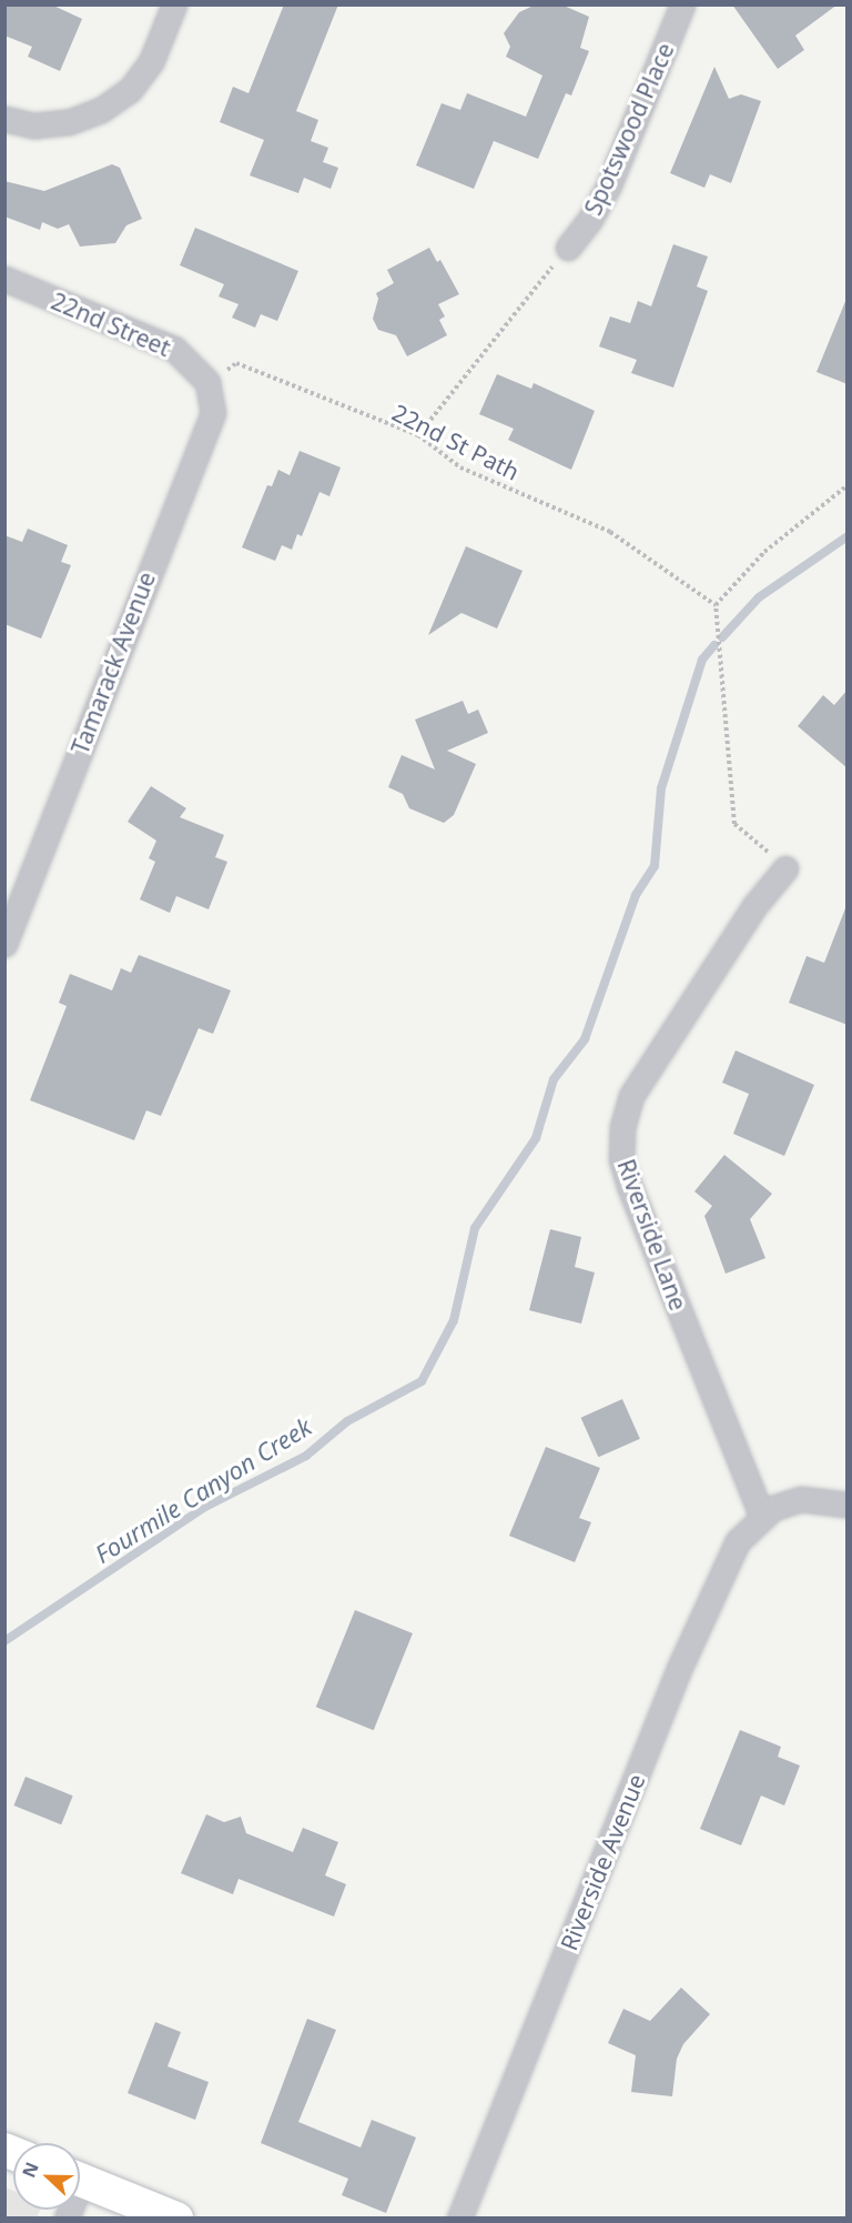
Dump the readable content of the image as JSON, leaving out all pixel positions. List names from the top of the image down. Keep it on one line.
{"streets":{"street":["Spotswood Place","22nd Street","Tamarack Avenue","Riverside Lane","Riverside Avenue"],"path":["22nd St Path"]},"crossings":[["22nd Street","22nd St Path"],["22nd Street","Tamarack Avenue"],["22nd St Path","Tamarack Avenue"],["Riverside Lane","Riverside Avenue"]],"water":["Fourmile Canyon Creek"],"north":"left"}
